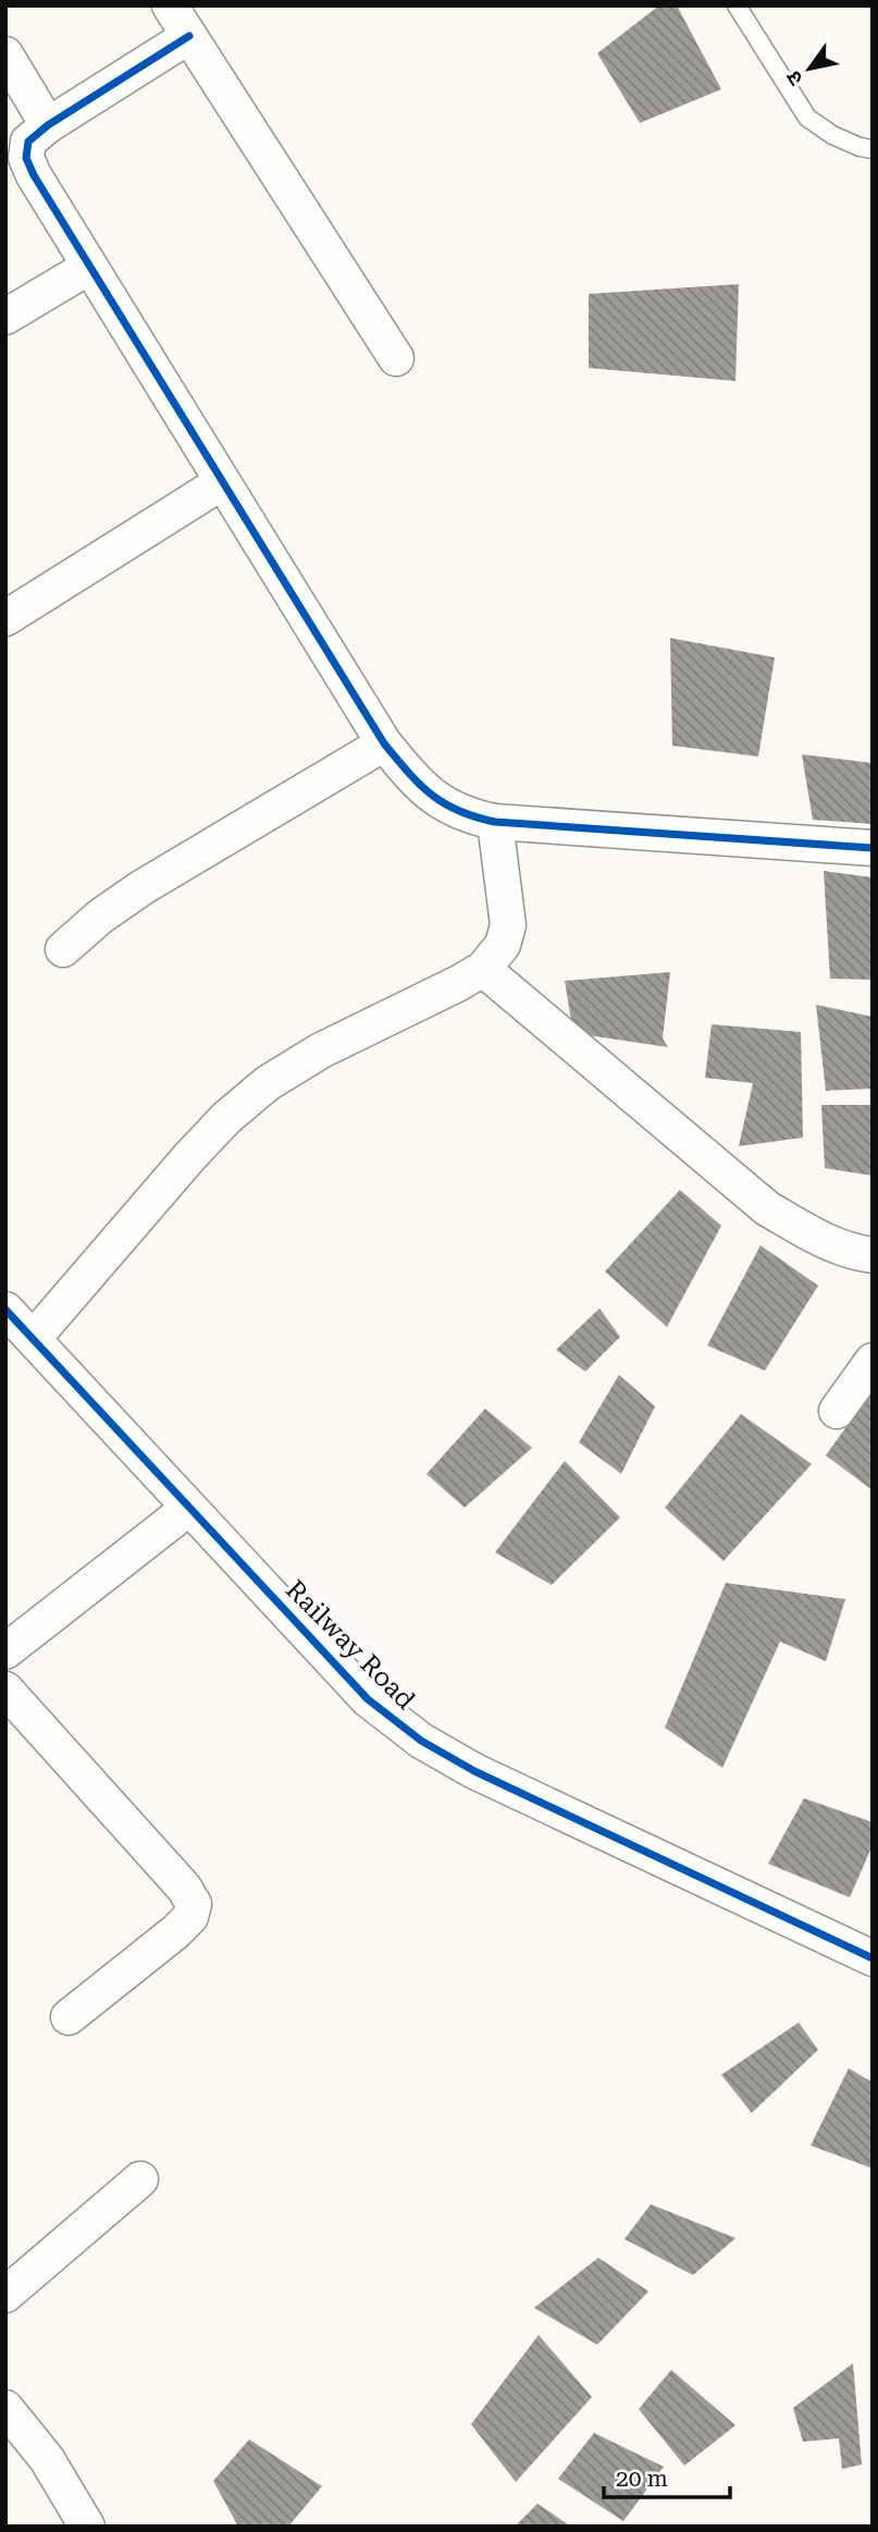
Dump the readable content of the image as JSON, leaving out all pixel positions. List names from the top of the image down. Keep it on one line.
{"streets":{"street":["Railway Road"]},"scale_bar":"20 m","north":"bottom left"}
